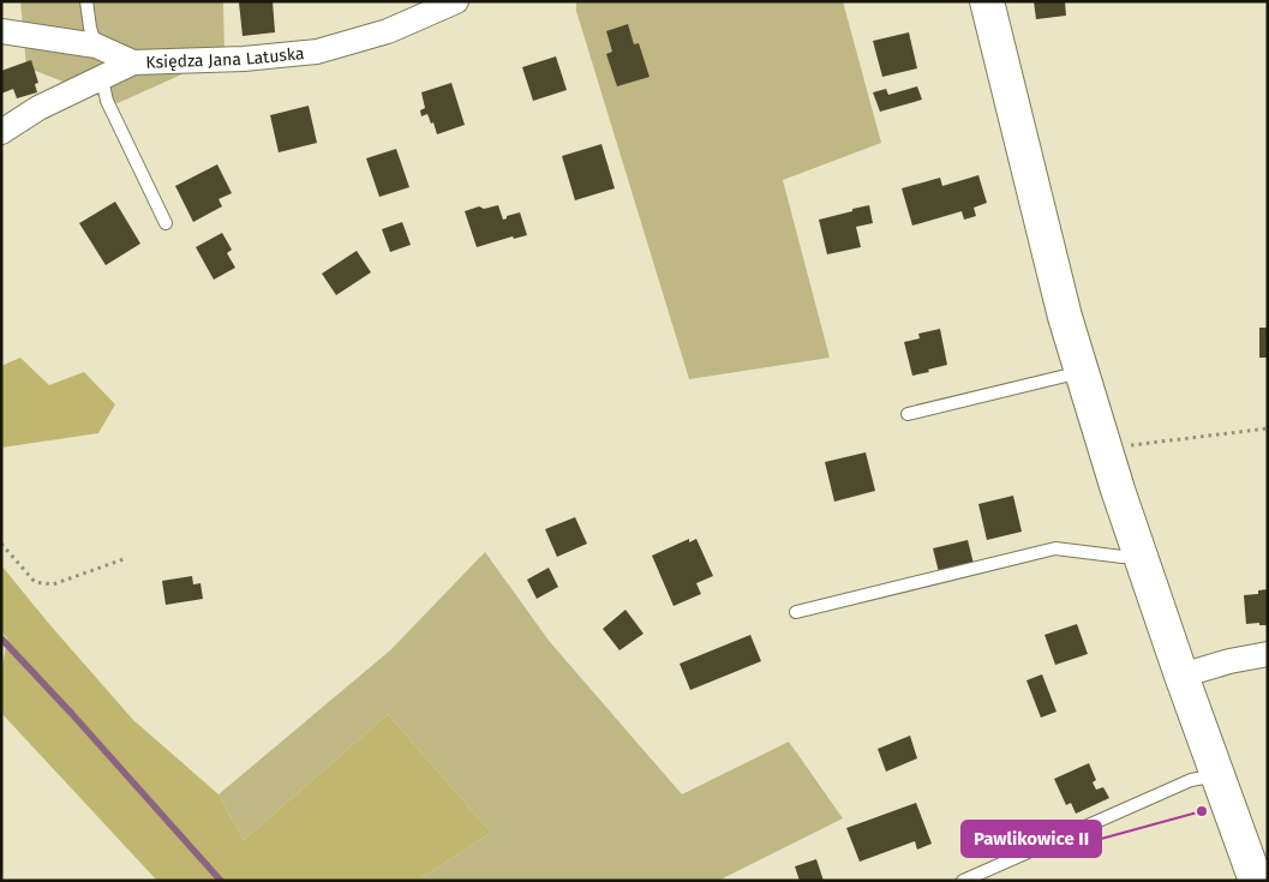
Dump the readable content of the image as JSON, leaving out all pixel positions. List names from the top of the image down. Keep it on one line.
{"streets":{"street":["Księdza Jana Latuska"]},"places":["Pawlikowice II"]}
